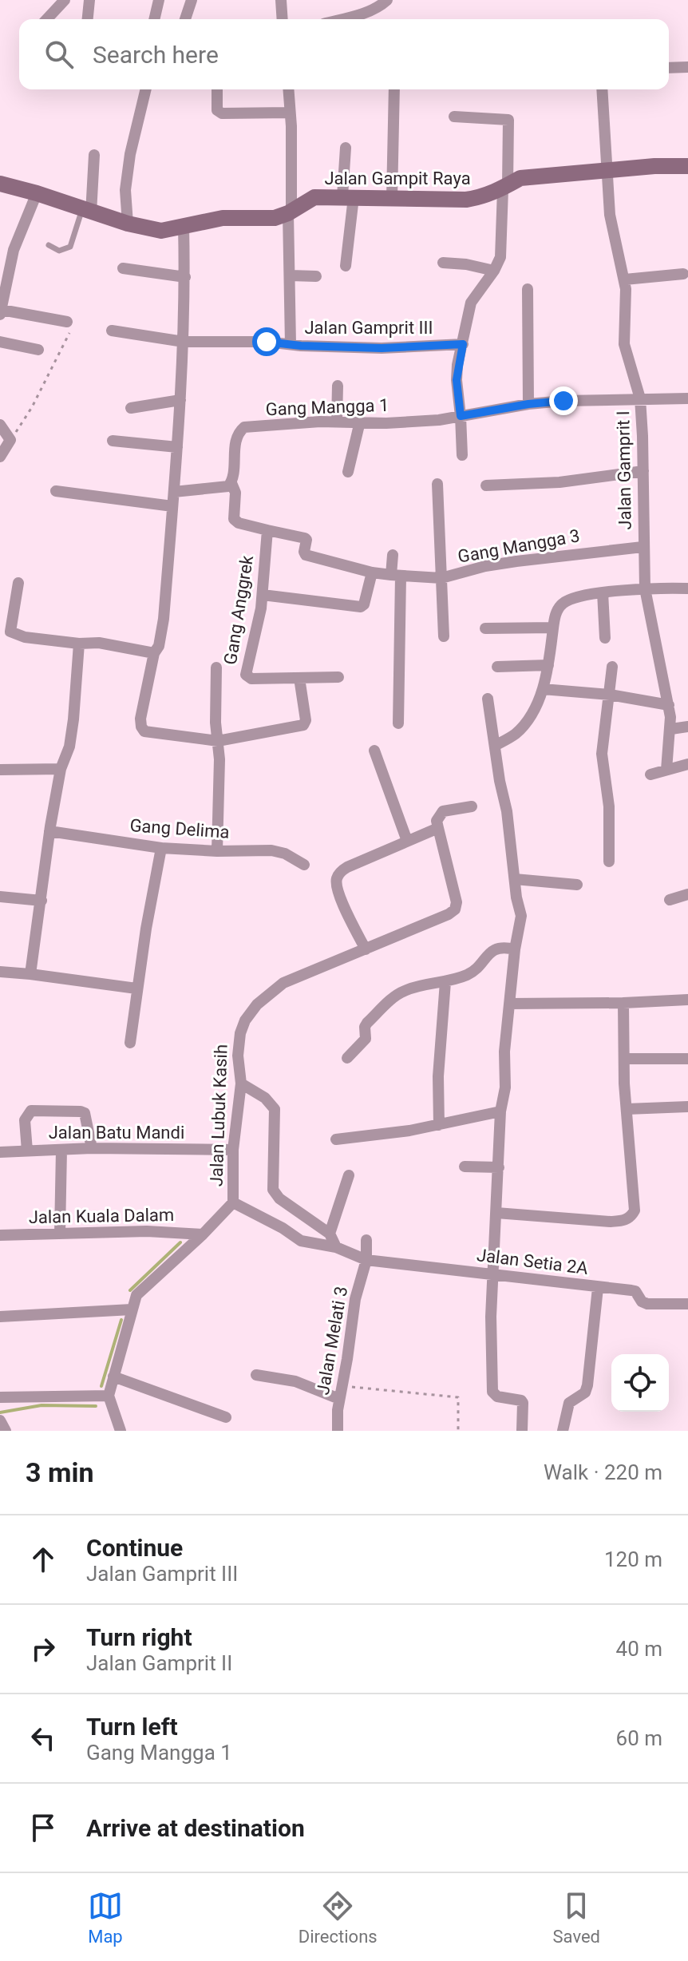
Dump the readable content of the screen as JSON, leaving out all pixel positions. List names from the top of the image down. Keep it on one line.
{"streets":{"street":["Jalan Gampit Raya","Jalan Gamprit III","Gang Mangga 1","Jalan Gamprit I","Gang Mangga 3","Gang Anggrek","Gang Delima","Jalan Lubuk Kasih","Jalan Batu Mandi","Jalan Kuala Dalam","Jalan Setia 2A","Jalan Melati 3"]},"crossings":[["Jalan Gampit Raya","Jalan Gamprit III"],["Jalan Gampit Raya","Jalan Gamprit I"],["Gang Mangga 1","Jalan Gamprit I"],["Jalan Gamprit I","Gang Mangga 3"],["Gang Mangga 3","Gang Anggrek"],["Jalan Lubuk Kasih","Jalan Batu Mandi"],["Jalan Lubuk Kasih","Jalan Setia 2A"],["Jalan Setia 2A","Jalan Melati 3"]],"page":{"search":"Search here","heading":["3 min","Walk · 220 m"],"list":[["Continue","Jalan Gamprit III","120 m"],["Turn right","Jalan Gamprit II","40 m"],["Turn left","Gang Mangga 1","60 m"],"Arrive at destination"],"nav":["Map","Directions","Saved"]}}
